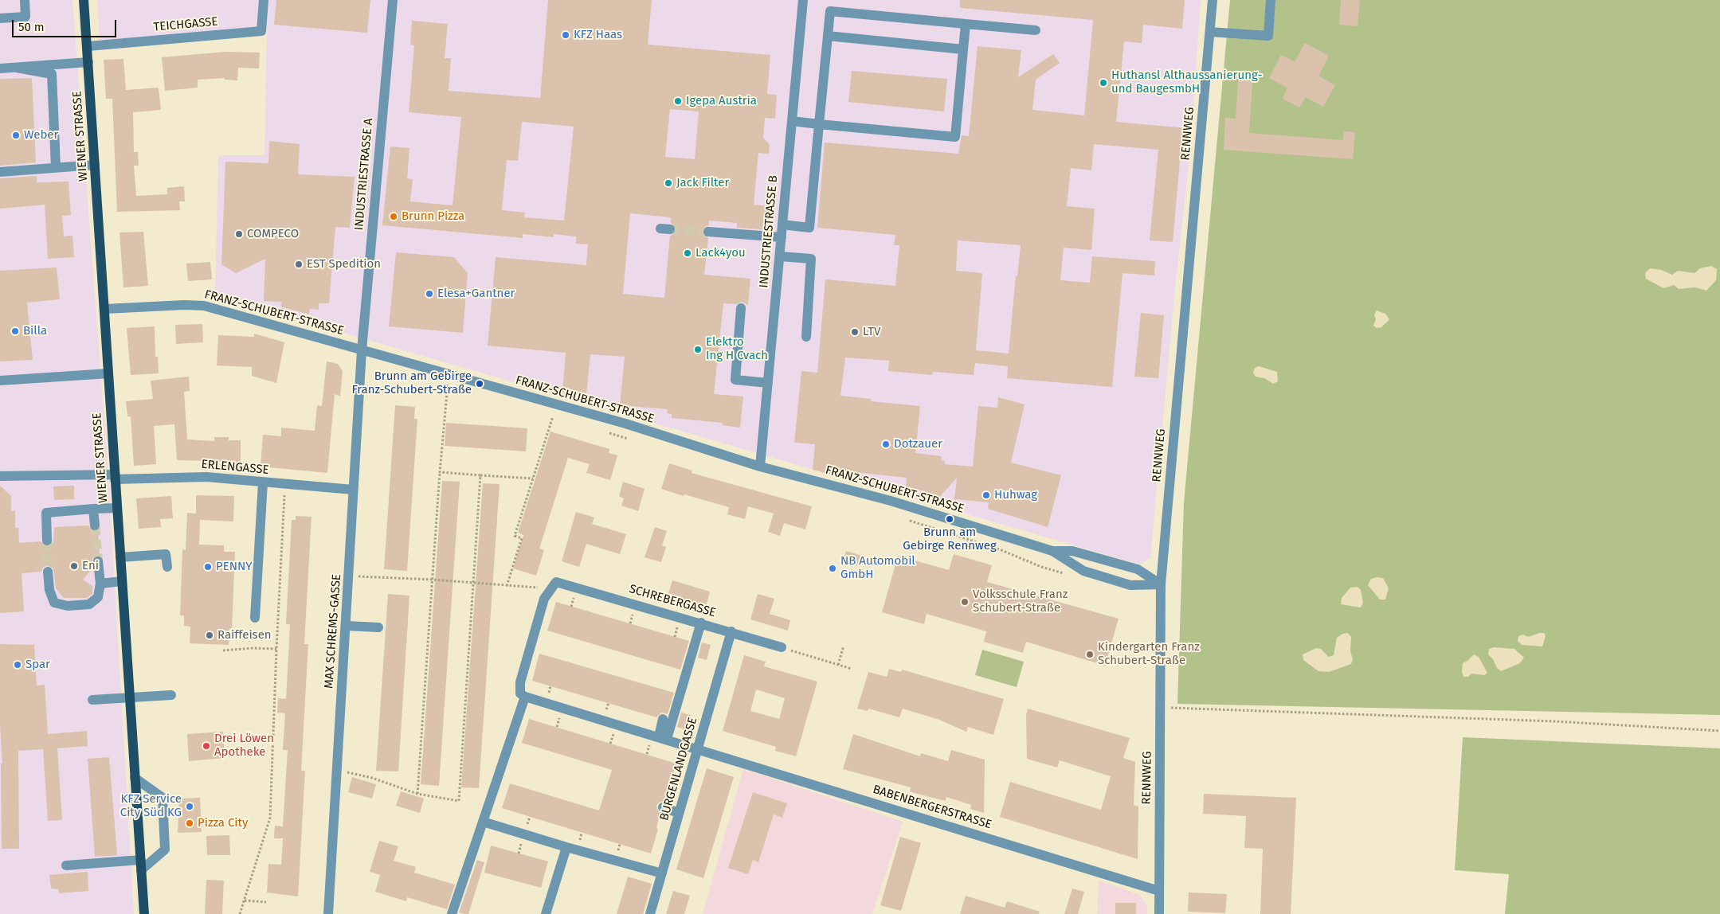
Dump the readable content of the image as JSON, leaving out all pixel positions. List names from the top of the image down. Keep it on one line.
{"streets":{"main road":["WIENER STRASSE"],"street":["TEICHGASSE","RENNWEG","INDUSTRIESTRASSE A","INDUSTRIESTRASSE B","FRANZ-SCHUBERT-STRASSE","ERLENGASSE","SCHREBERGASSE","MAX SCHREMS-GASSE","BURGENLANDGASSE","BABENBERGERSTRASSE"]},"crossings":[["TEICHGASSE","WIENER STRASSE"],["RENNWEG","FRANZ-SCHUBERT-STRASSE"],["RENNWEG","BABENBERGERSTRASSE"],["WIENER STRASSE","FRANZ-SCHUBERT-STRASSE"],["WIENER STRASSE","ERLENGASSE"],["INDUSTRIESTRASSE A","FRANZ-SCHUBERT-STRASSE"],["INDUSTRIESTRASSE A","MAX SCHREMS-GASSE"],["INDUSTRIESTRASSE B","FRANZ-SCHUBERT-STRASSE"],["FRANZ-SCHUBERT-STRASSE","MAX SCHREMS-GASSE"],["ERLENGASSE","MAX SCHREMS-GASSE"],["SCHREBERGASSE","BURGENLANDGASSE"],["BURGENLANDGASSE","BABENBERGERSTRASSE"]],"places":["KFZ Haas","Huthansl Althaussanierung- und BaugesmbH","Igepa Austria","Weber","Jack Filter","Brunn Pizza","COMPECO","Lack4you","EST Spedition","Elesa+Gantner","Billa","LTV","Elektro Ing H Cvach","Brunn am Gebirge Franz-Schubert-Straße","Dotzauer","Huhwag","Brunn am Gebirge Rennweg","Eni","PENNY","NB Automobil GmbH","Volksschule Franz Schubert-Straße","Raiffeisen","Kindergarten Franz Schubert-Straße","Spar","Drei Löwen Apotheke","KFZ Service City Süd KG","Pizza City"],"scale_bar":"50 m"}
